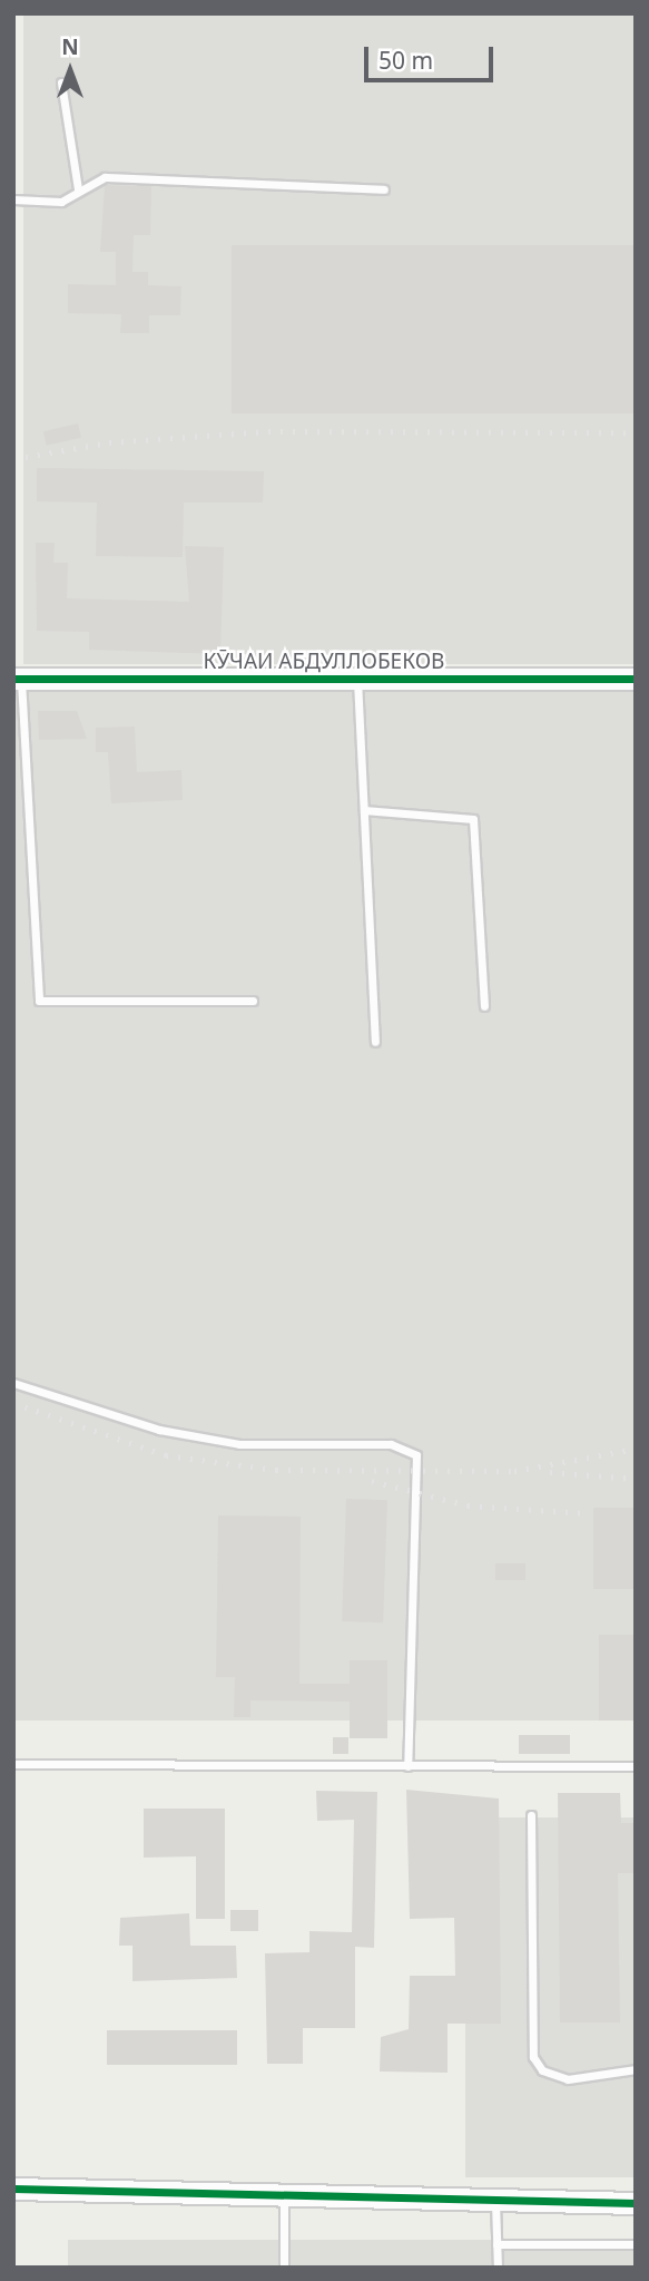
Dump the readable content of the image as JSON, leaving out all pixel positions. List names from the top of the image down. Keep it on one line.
{"streets":{"street":["КӮЧАИ АБДУЛЛОБЕКОВ"]},"scale_bar":"50 m","north":"top"}
